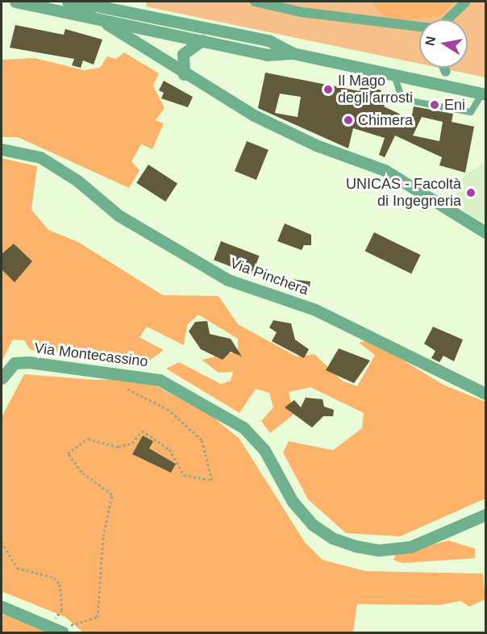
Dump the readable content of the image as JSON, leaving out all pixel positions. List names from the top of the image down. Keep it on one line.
{"streets":{"street":["Via Pinchera","Via Montecassino"]},"places":["Il Mago degli arrosti","Eni","Chimera","UNICAS - Facoltà di Ingegneria"],"north":"left"}
